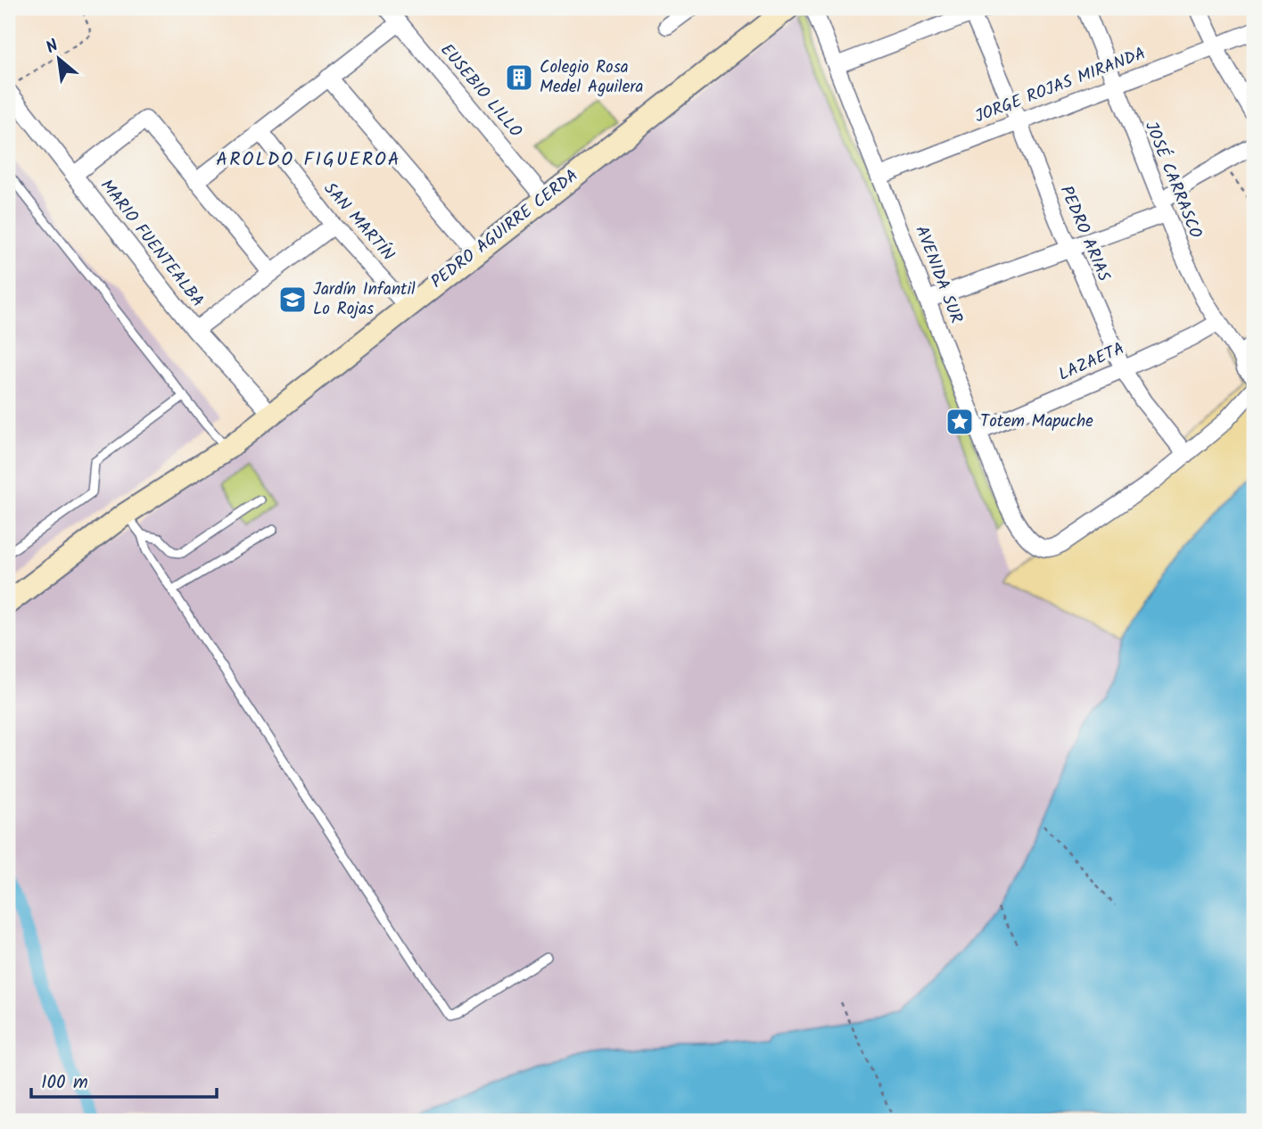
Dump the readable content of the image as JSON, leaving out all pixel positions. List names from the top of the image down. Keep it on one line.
{"streets":{"street":["JORGE ROJAS MIRANDA","EUSEBIO LILLO","JOSÉ CARRASCO","SAN MARTÍN","PEDRO AGUIRRE CERDA","PEDRO ARIAS","MARIO FUENTEALBA","AVENIDA SUR","LAZAETA"]},"crossings":[["JORGE ROJAS MIRANDA","JOSÉ CARRASCO"],["JORGE ROJAS MIRANDA","PEDRO ARIAS"],["JORGE ROJAS MIRANDA","AVENIDA SUR"],["EUSEBIO LILLO","PEDRO AGUIRRE CERDA"],["JOSÉ CARRASCO","LAZAETA"],["SAN MARTÍN","PEDRO AGUIRRE CERDA"],["PEDRO AGUIRRE CERDA","MARIO FUENTEALBA"],["PEDRO ARIAS","AVENIDA SUR"],["PEDRO ARIAS","LAZAETA"],["AVENIDA SUR","LAZAETA"]],"districts":["AROLDO FIGUEROA"],"places":{"building":["Colegio Rosa Medel Aguilera"],"school or university":["Jardín Infantil Lo Rojas"],"place":["Totem Mapuche"]},"scale_bar":"100 m","north":"top left"}
